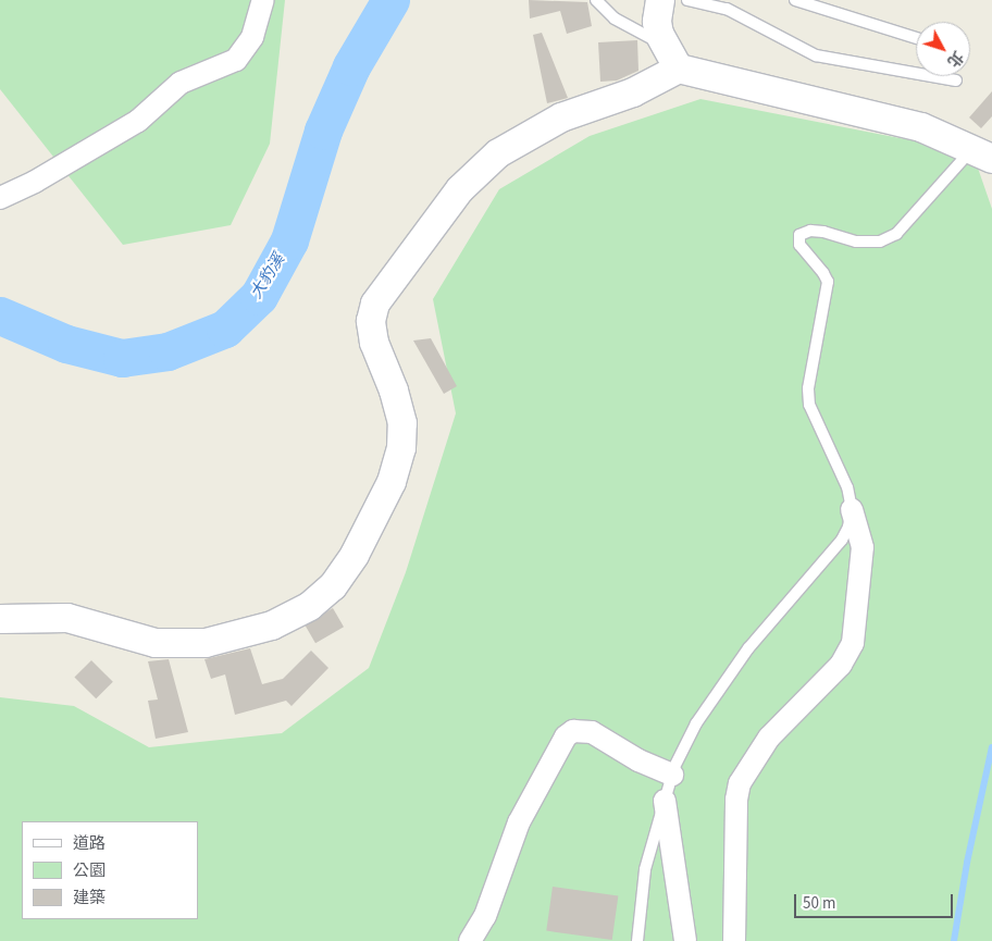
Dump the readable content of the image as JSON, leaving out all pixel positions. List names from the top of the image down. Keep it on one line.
{"water":["大豹溪"],"legend":["道路","公園","建築"],"scale_bar":"50 m","north":"bottom right"}
